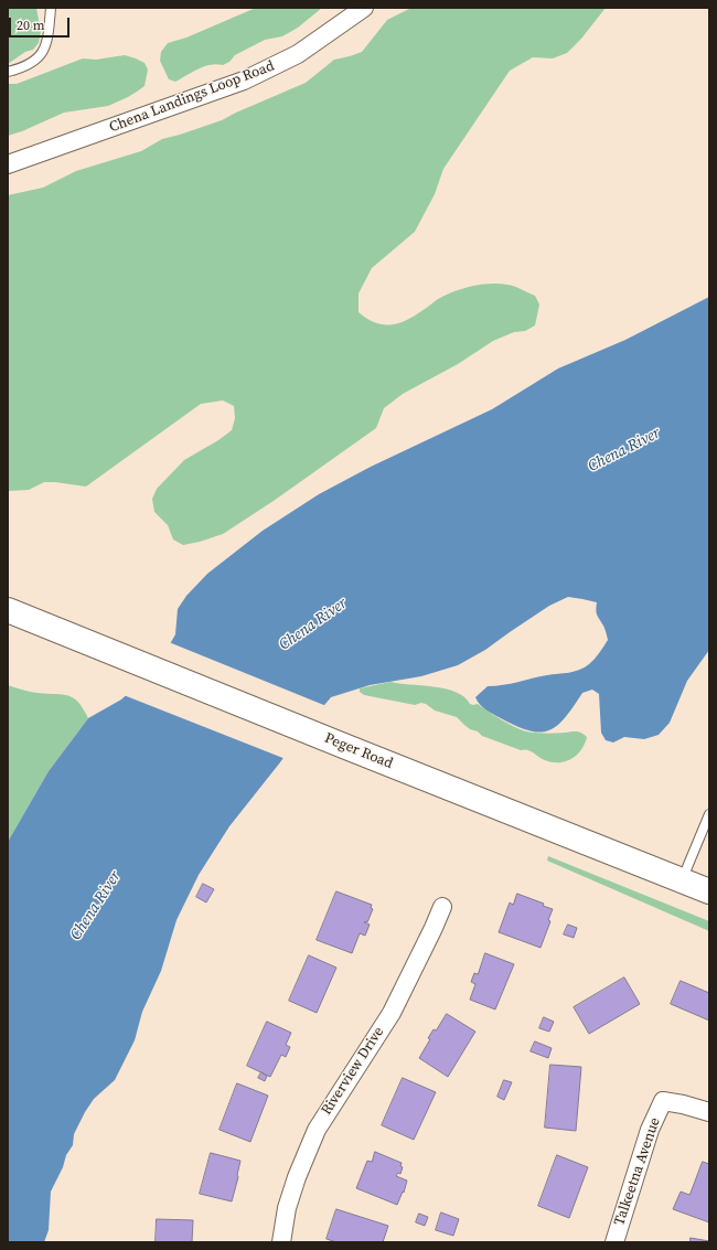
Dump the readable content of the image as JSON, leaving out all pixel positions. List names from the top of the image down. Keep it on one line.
{"streets":{"main road":["Peger Road"],"street":["Chena Landings Loop Road","Riverview Drive","Talkeetna Avenue"]},"water":["Chena River"],"scale_bar":"20 m"}
